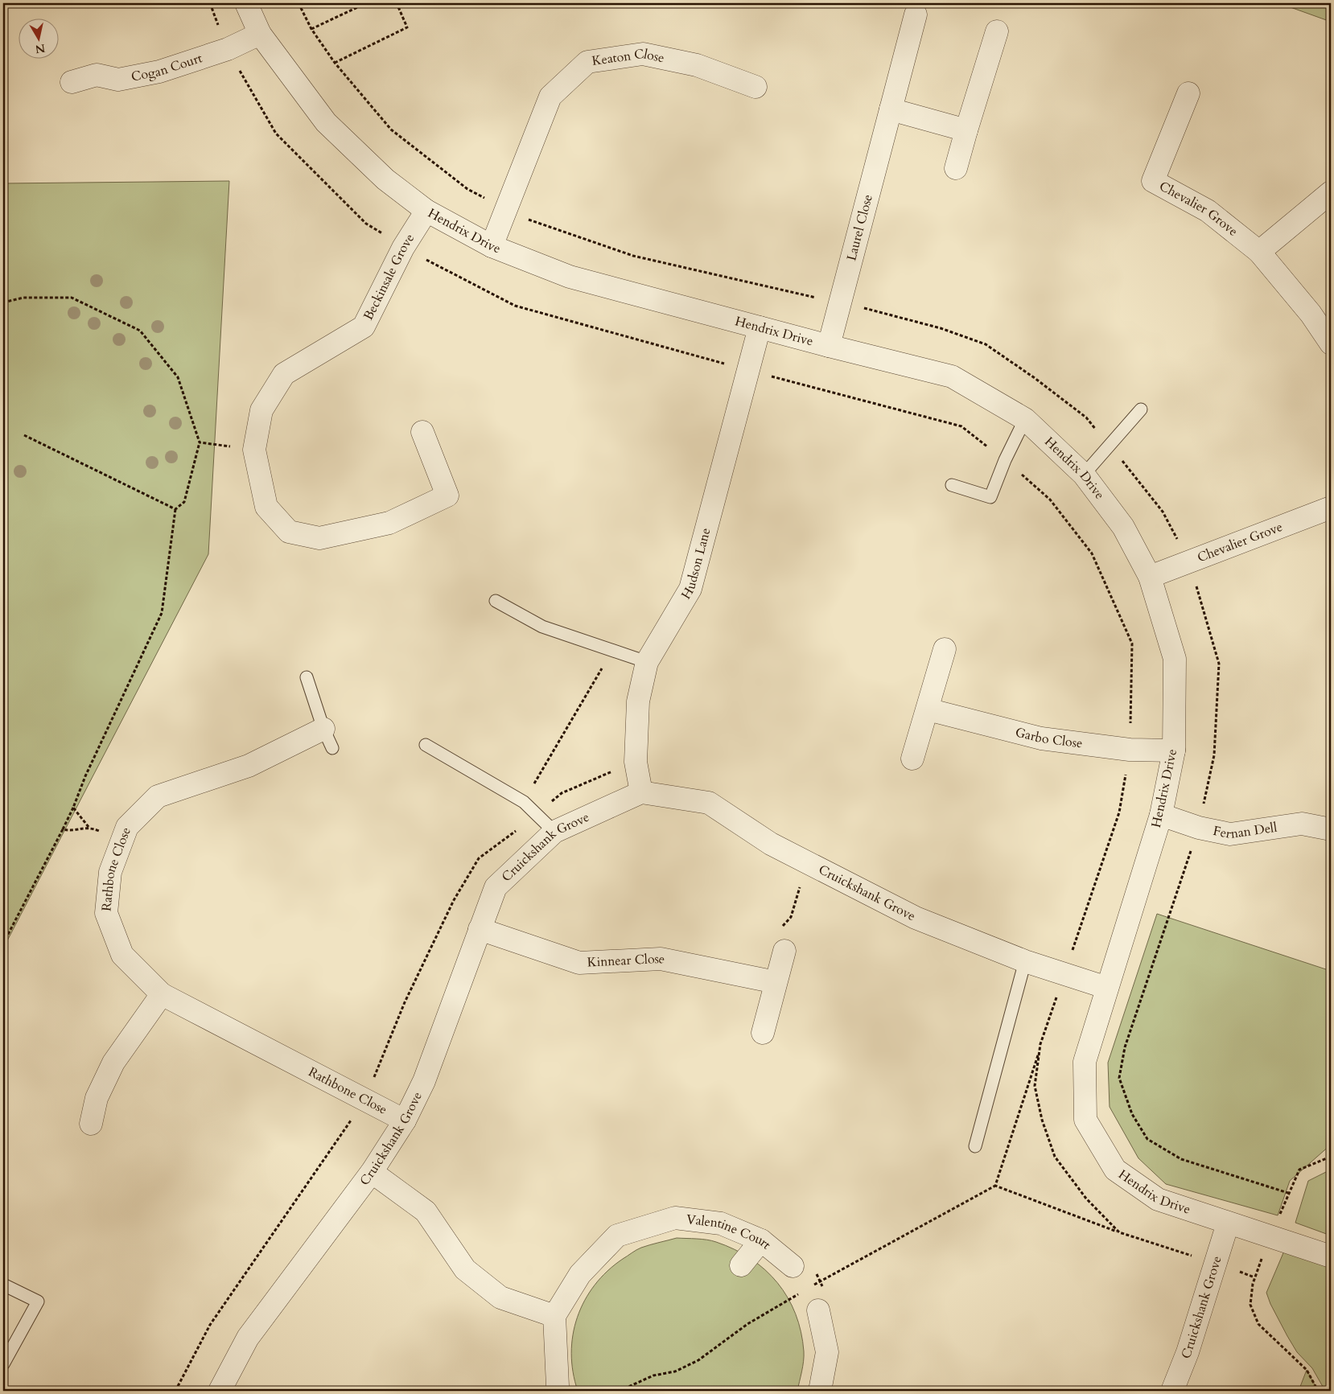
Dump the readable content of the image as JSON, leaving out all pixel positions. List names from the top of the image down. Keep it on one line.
{"streets":{"street":["Keaton Close","Cogan Court","Chevalier Grove","Laurel Close","Hendrix Drive","Beckinsale Grove","Hudson Lane","Garbo Close","Fernan Dell","Cruickshank Grove","Rathbone Close","Kinnear Close","Valentine Court"]},"crossings":[["Keaton Close","Hendrix Drive"],["Cogan Court","Hendrix Drive"],["Chevalier Grove","Hendrix Drive"],["Laurel Close","Hendrix Drive"],["Hendrix Drive","Beckinsale Grove"],["Hendrix Drive","Hudson Lane"],["Hendrix Drive","Garbo Close"],["Hendrix Drive","Fernan Dell"],["Hendrix Drive","Cruickshank Grove"],["Hudson Lane","Cruickshank Grove"],["Cruickshank Grove","Rathbone Close"],["Cruickshank Grove","Kinnear Close"]],"north":"bottom"}
